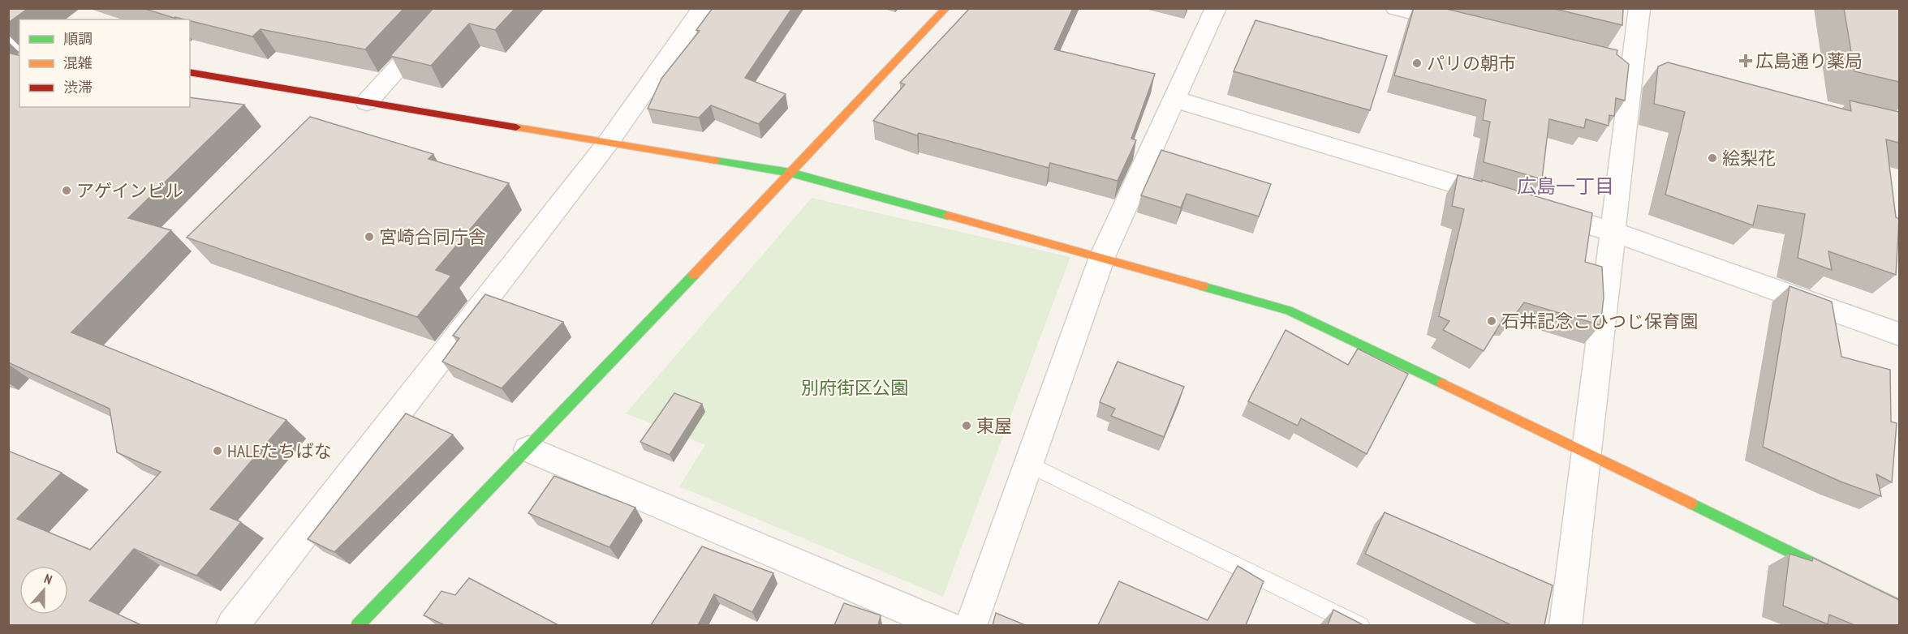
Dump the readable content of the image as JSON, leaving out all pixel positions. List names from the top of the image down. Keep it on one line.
{"districts":["広島一丁目"],"parks":["別府街区公園"],"places":{"health":["広島通り薬局"],"other":["パリの朝市","絵梨花","アゲインビル","宮崎合同庁舎","石井記念こひつじ保育園","東屋","HALEたちばな"]},"legend":["順調","混雑","渋滞"],"north":"top"}
